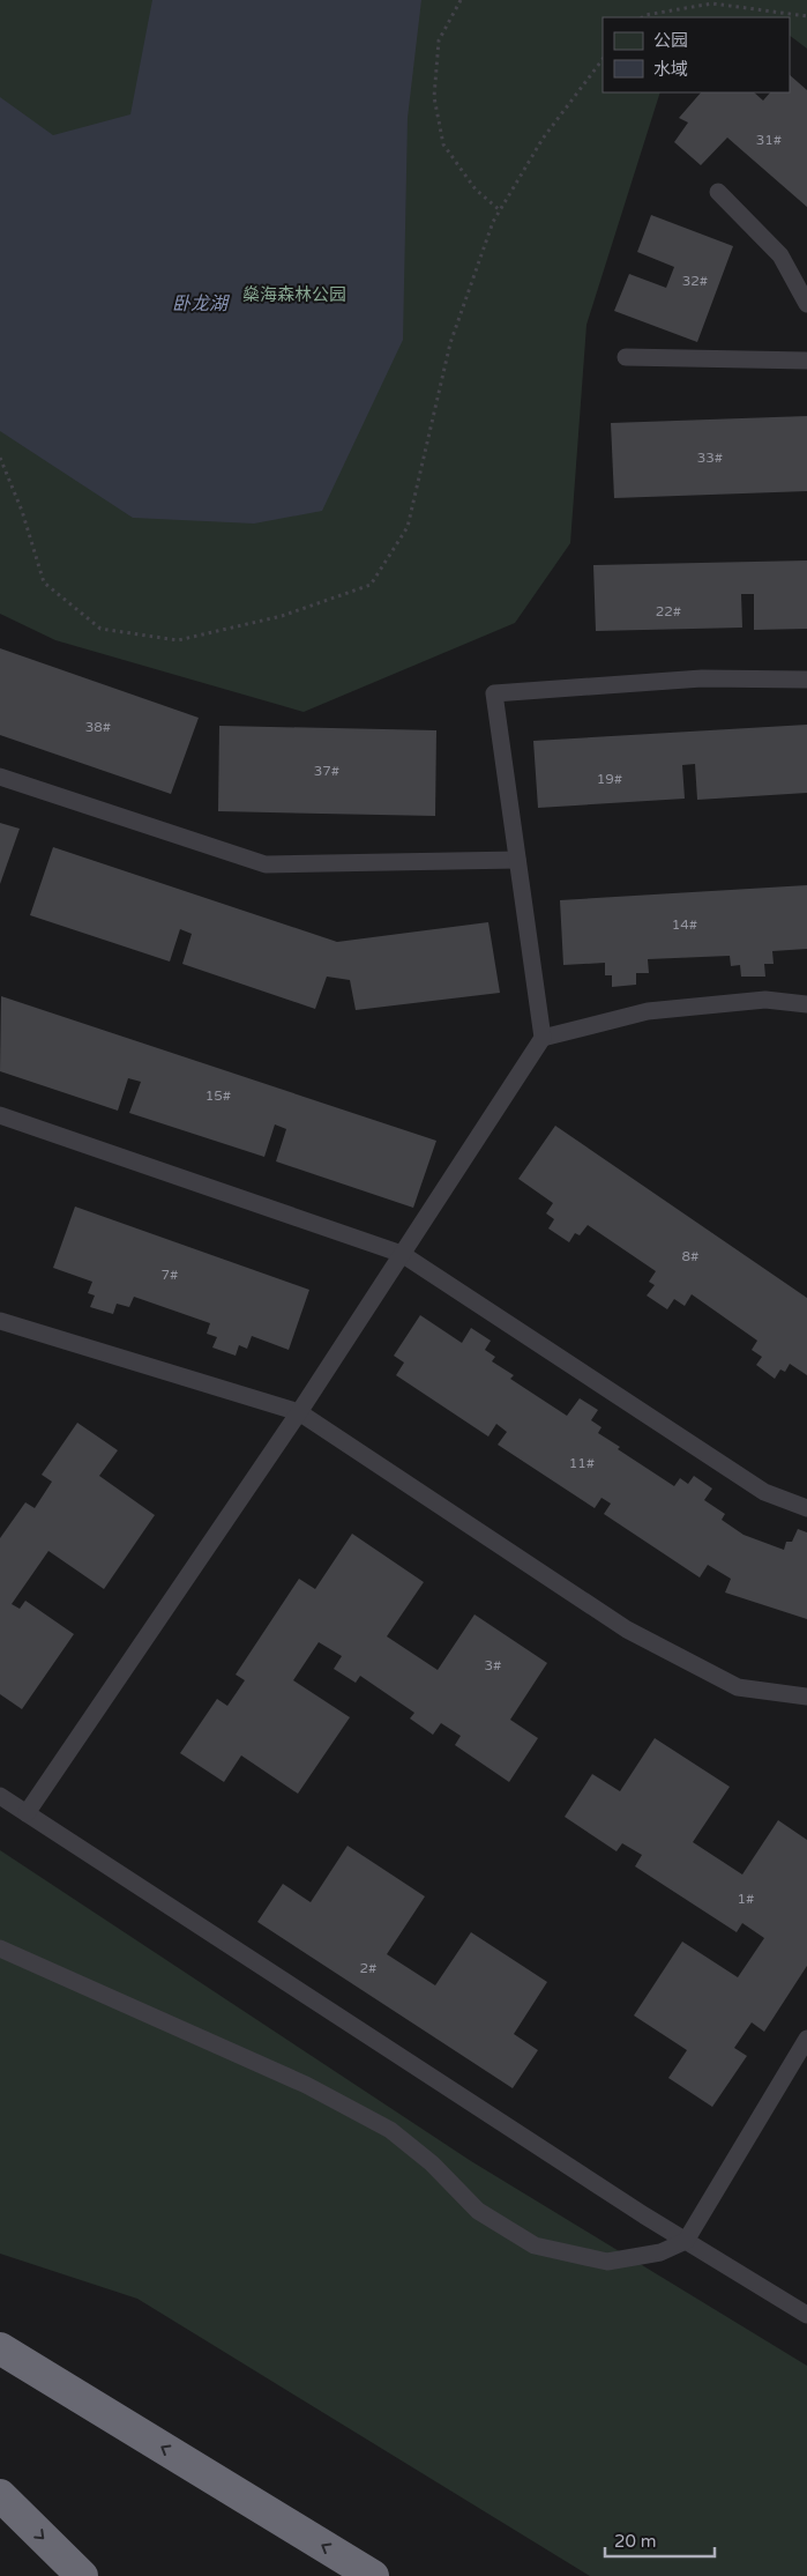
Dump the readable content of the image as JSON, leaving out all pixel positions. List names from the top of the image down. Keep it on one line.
{"water":["卧龙湖"],"parks":["燊海森林公园"],"house_numbers":["31#","32#","33#","22#","38#","37#","19#","14#","15#","8#","7#","11#","3#","1#","2#"],"legend":["公园","水域"],"scale_bar":"20 m"}
